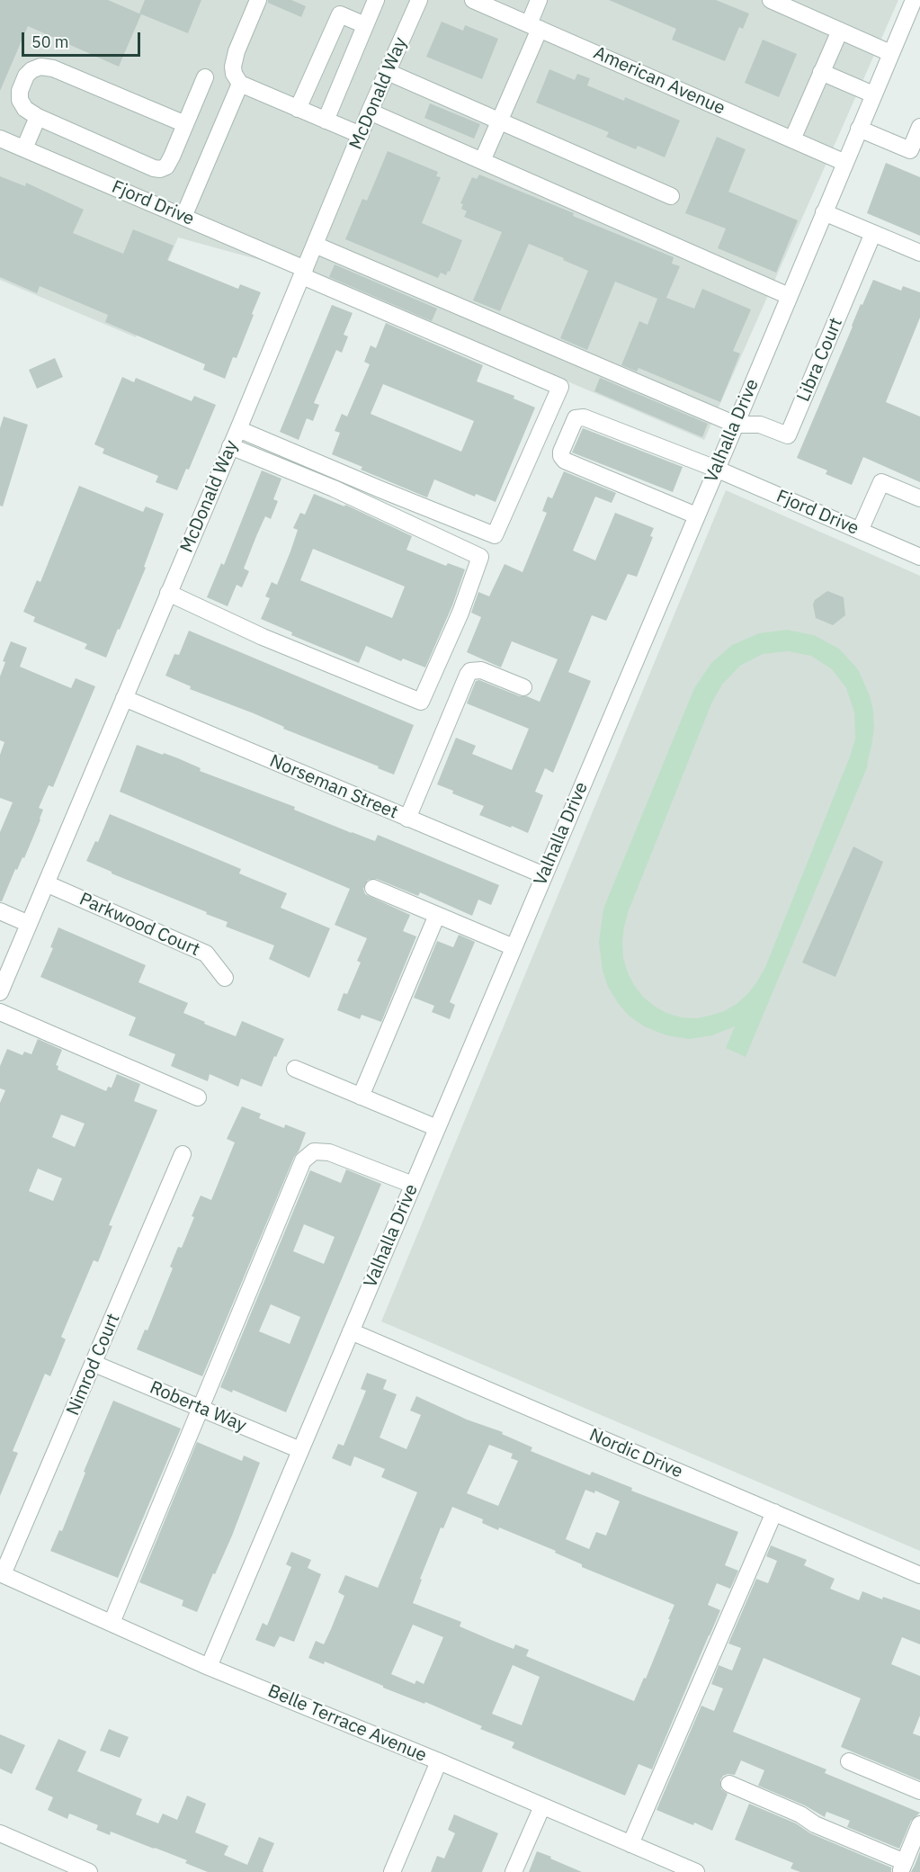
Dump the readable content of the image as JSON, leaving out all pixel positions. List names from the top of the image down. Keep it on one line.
{"streets":{"street":["American Avenue","McDonald Way","Fjord Drive","Libra Court","Valhalla Drive","Norseman Street","Parkwood Court","Nimrod Court","Roberta Way","Nordic Drive","Belle Terrace Avenue"]},"crossings":[["American Avenue","Valhalla Drive"],["McDonald Way","Fjord Drive"],["McDonald Way","Norseman Street"],["McDonald Way","Parkwood Court"],["Fjord Drive","Valhalla Drive"],["Libra Court","Valhalla Drive"],["Valhalla Drive","Norseman Street"],["Valhalla Drive","Roberta Way"],["Valhalla Drive","Nordic Drive"],["Valhalla Drive","Belle Terrace Avenue"],["Nimrod Court","Roberta Way"],["Nimrod Court","Belle Terrace Avenue"]],"scale_bar":"50 m"}
